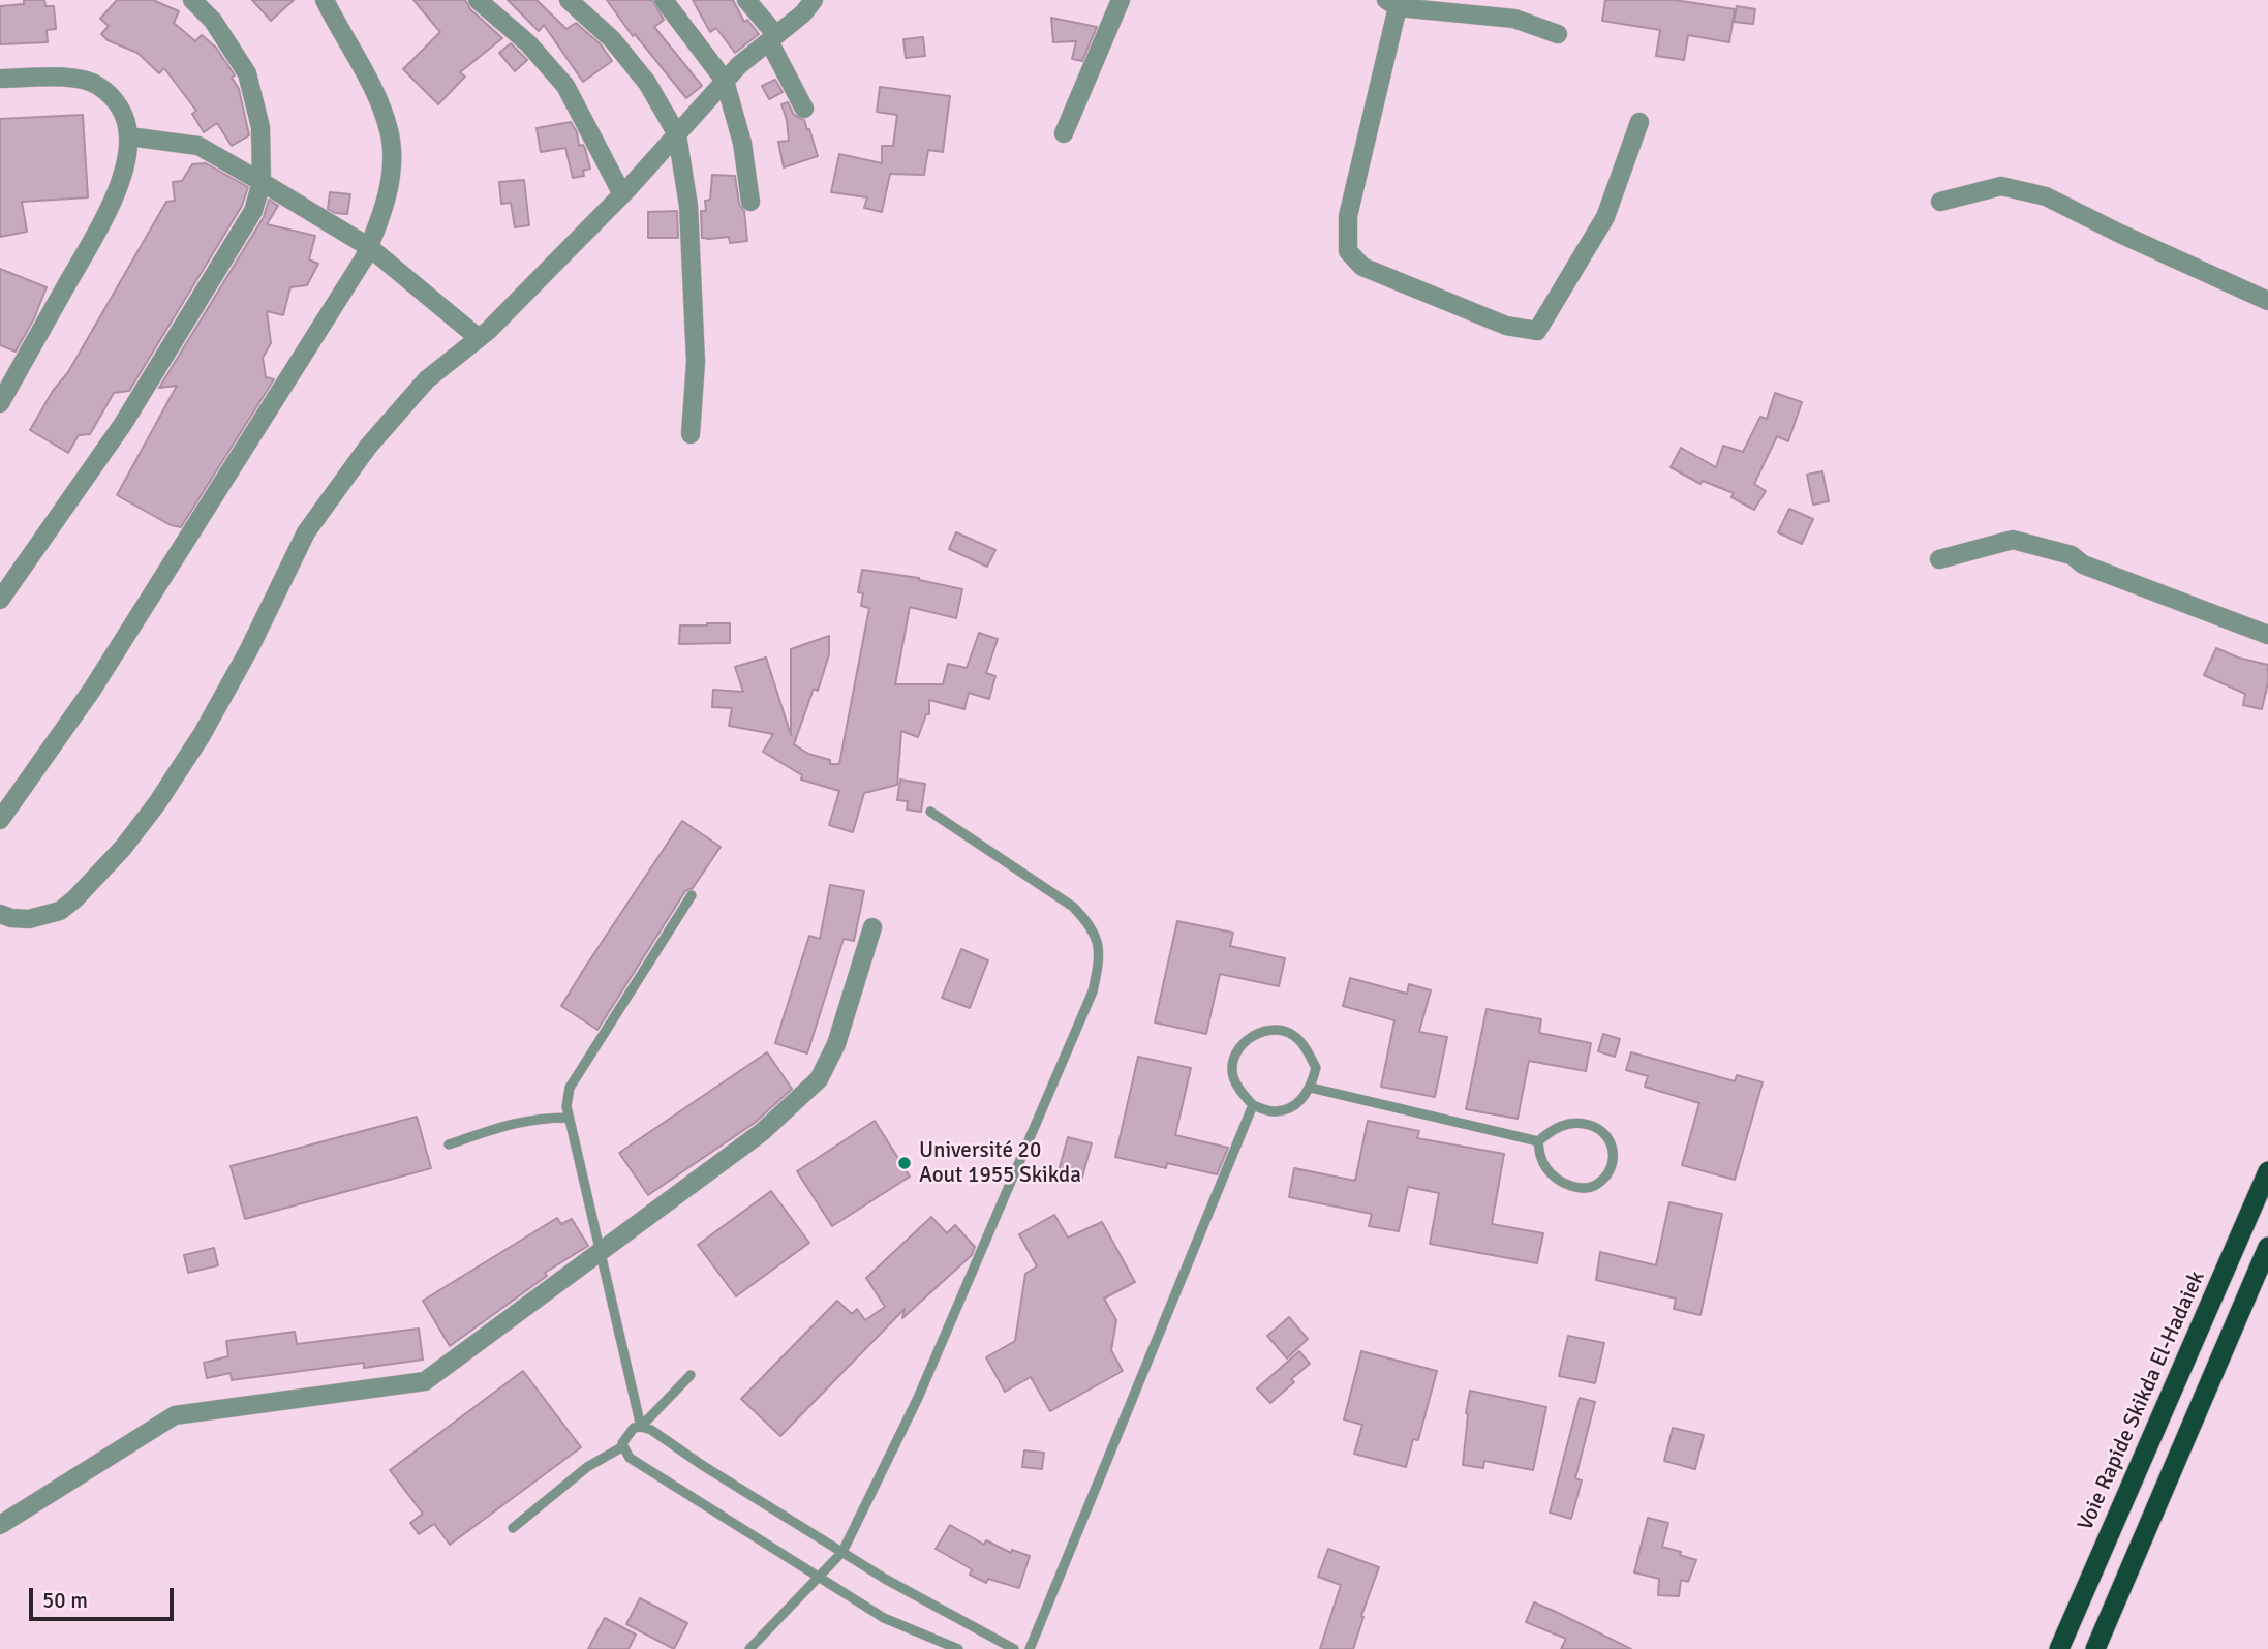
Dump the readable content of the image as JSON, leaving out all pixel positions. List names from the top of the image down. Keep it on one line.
{"streets":{"highway":["Voie Rapide Skikda El-Hadaiek"]},"places":["Université 20 Aout 1955 Skikda"],"scale_bar":"50 m"}
